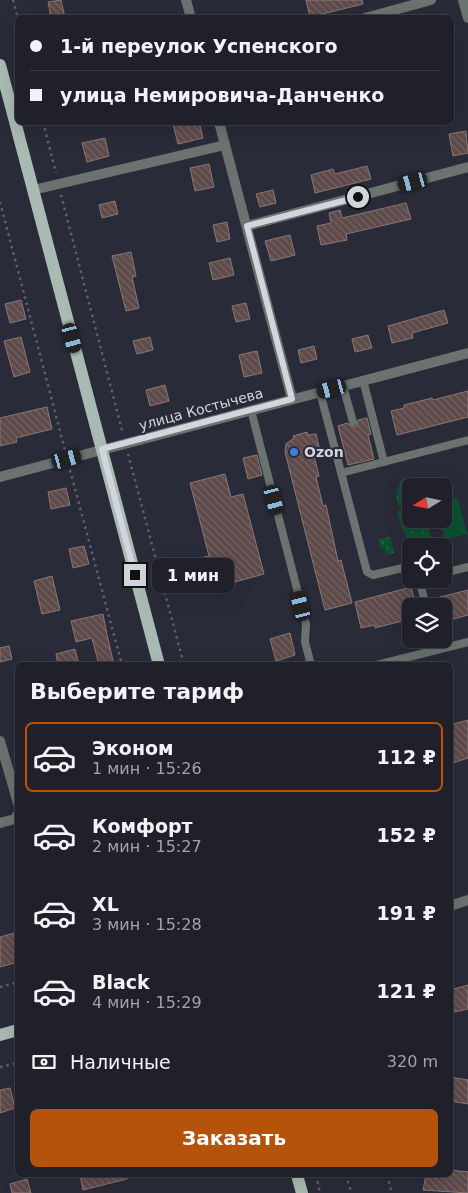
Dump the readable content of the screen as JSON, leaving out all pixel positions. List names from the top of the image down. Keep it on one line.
{"streets":{"street":["улица Костычева"]},"places":["Ozon"],"north":"left","page":{"banner":["1-й переулок Успенского","улица Немировича-Данченко"],"bubble":"1 мин","heading":"Выберите тариф","list":[{"name":"Эконом","note":"1 мин · 15:26","value":"112 ₽"},{"name":"Комфорт","note":"2 мин · 15:27","value":"152 ₽"},{"name":"XL","note":"3 мин · 15:28","value":"191 ₽"},{"name":"Black","note":"4 мин · 15:29","value":"121 ₽"}],"pay":["Наличные","320 m"],"buttons":"Заказать"}}
